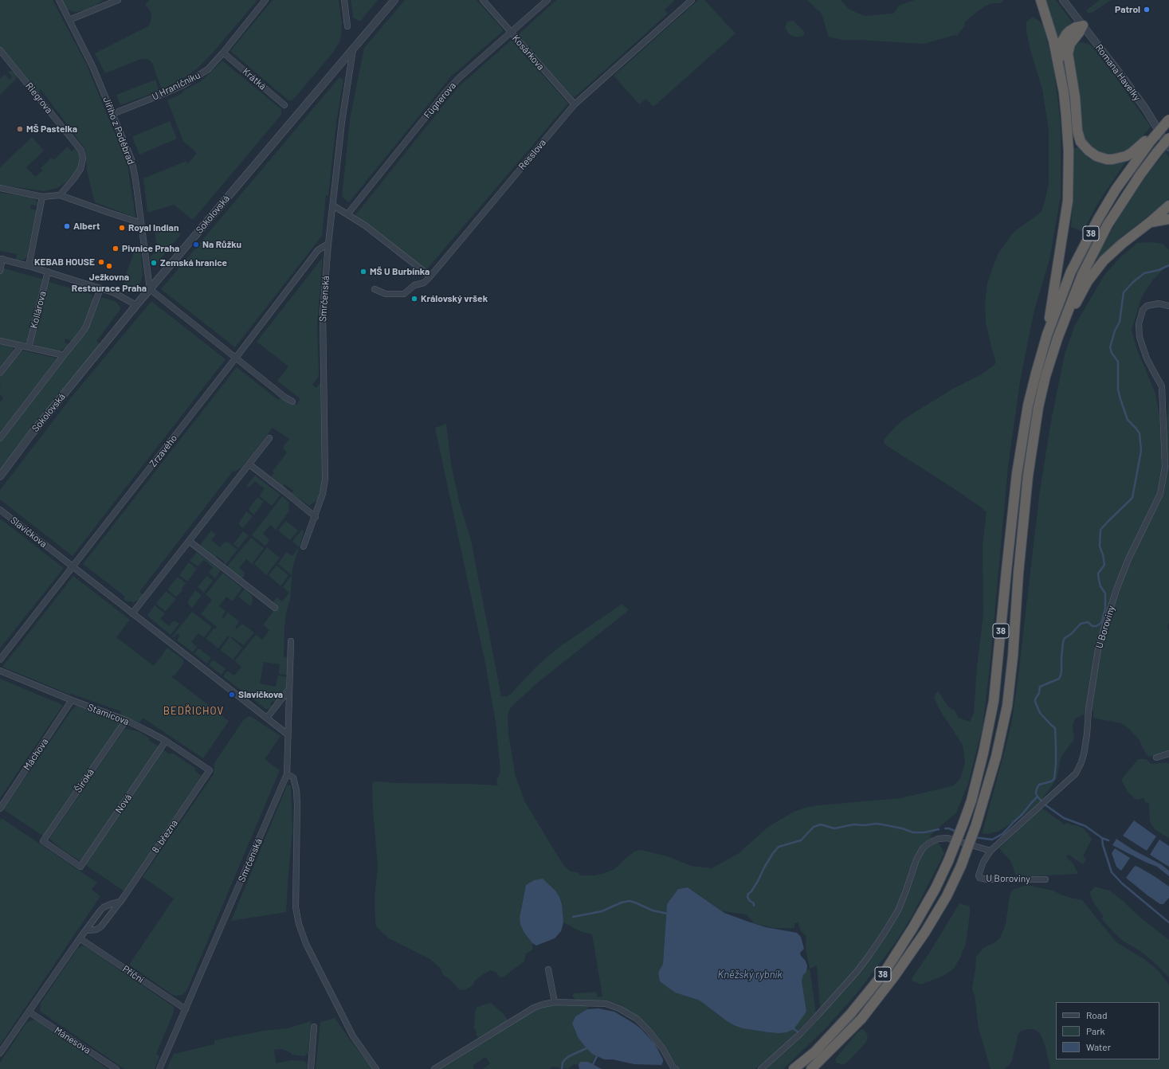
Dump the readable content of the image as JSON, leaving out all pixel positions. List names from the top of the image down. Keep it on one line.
{"streets":{"highway":["38"],"street":["Kosárkova","Romana Havelky","Krátká","U Hraničníku","Riegrova","Fügnerova","Jiřího z Poděbrad","Resslova","Sokolovská","Smrčenská","Kollárova","Zrzavého","Slavíčkova","U Boroviny","Stamicova","Máchova","Široká","Nová","8. března","Příční","Mánesova"]},"crossings":[["Kosárkova","Fügnerova"],["Kosárkova","Resslova"],["Krátká","U Hraničníku"],["U Hraničníku","Jiřího z Poděbrad"],["Jiřího z Poděbrad","Sokolovská"],["Sokolovská","Smrčenská"],["Smrčenská","Zrzavého"],["Smrčenská","Slavíčkova"],["Smrčenská","Příční"],["Zrzavého","Slavíčkova"],["Stamicova","Máchova"],["Stamicova","Široká"],["Stamicova","Nová"],["Stamicova","8. března"],["Široká","Nová"]],"districts":["BEDŘICHOV"],"water":["Kněžský rybník"],"places":["Patrol","MŠ Pastelka","Albert","Royal Indian","Na Růžku","Pivnice Praha","KEBAB HOUSE","Zemská hranice","Ježkovna Restaurace Praha","MŠ U Burbínka","Královský vršek","Slavíčkova"],"legend":["Road","Park","Water"]}
